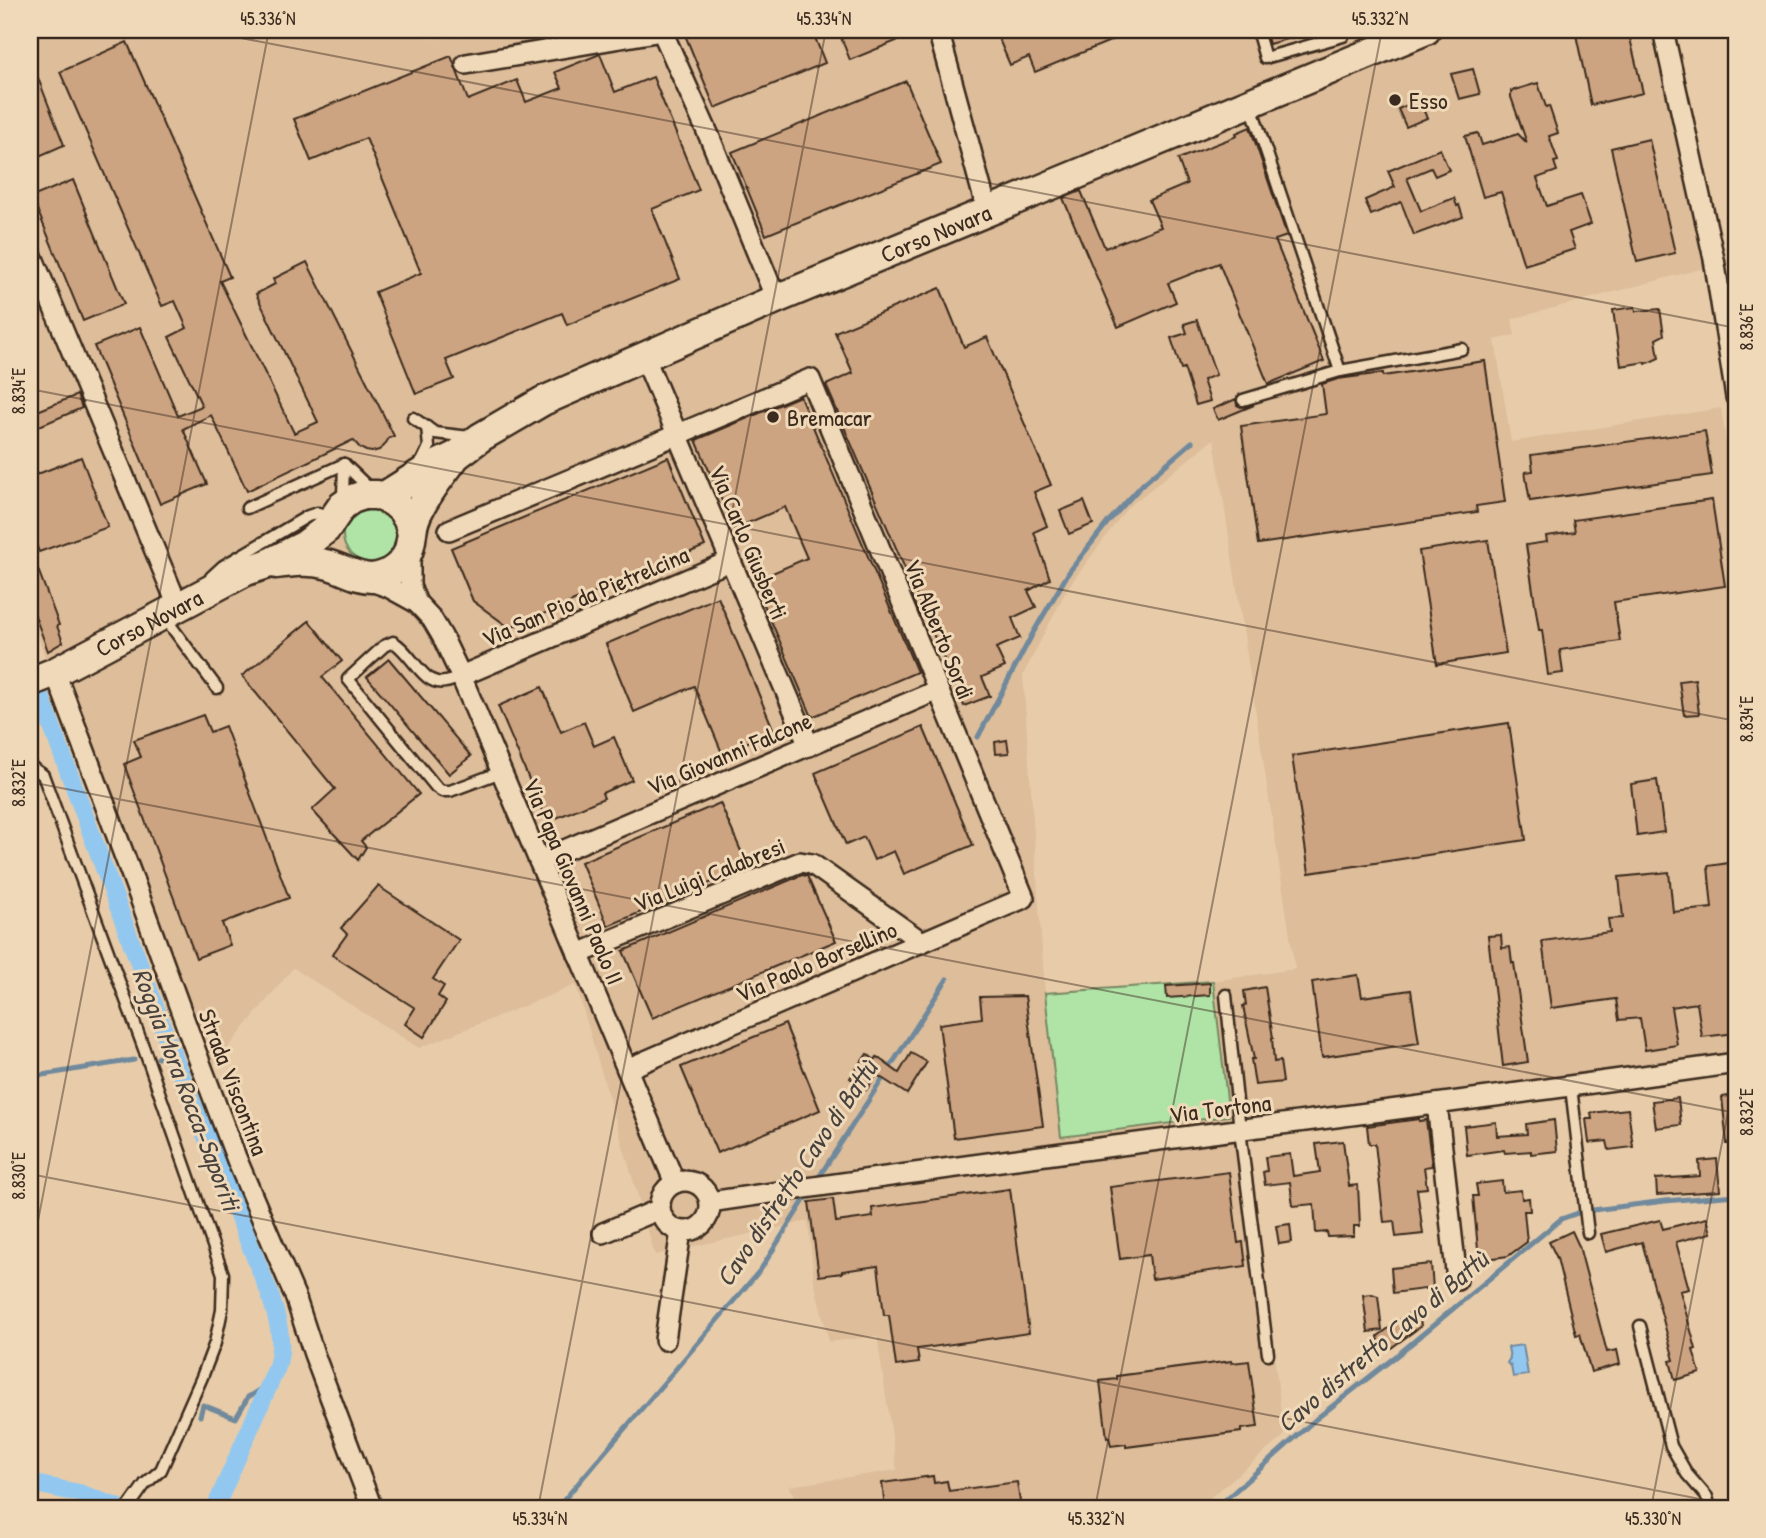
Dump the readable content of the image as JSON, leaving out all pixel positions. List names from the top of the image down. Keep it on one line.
{"streets":{"main road":["Corso Novara"],"street":["Via Carlo Giusberti","Via San Pio da Pietrelcina","Via Alberto Sordi","Via Giovanni Falcone","Via Luigi Calabresi","Via Papa Giovanni Paolo II","Via Paolo Borsellino","Strada Viscontina","Via Tortona"]},"crossings":[["Corso Novara","Via Carlo Giusberti"],["Corso Novara","Via Papa Giovanni Paolo II"],["Corso Novara","Strada Viscontina"],["Via Carlo Giusberti","Via San Pio da Pietrelcina"],["Via Carlo Giusberti","Via Alberto Sordi"],["Via Carlo Giusberti","Via Giovanni Falcone"],["Via San Pio da Pietrelcina","Via Papa Giovanni Paolo II"],["Via Alberto Sordi","Via Giovanni Falcone"],["Via Alberto Sordi","Via Paolo Borsellino"],["Via Giovanni Falcone","Via Papa Giovanni Paolo II"],["Via Luigi Calabresi","Via Papa Giovanni Paolo II"],["Via Luigi Calabresi","Via Paolo Borsellino"],["Via Papa Giovanni Paolo II","Via Paolo Borsellino"],["Via Papa Giovanni Paolo II","Via Tortona"]],"water":["Roggia Mora Rocca-Saporiti","Cavo distretto Cavo di Battù"],"places":["Esso","Bremacar"],"coordinates":["45.336°N","45.334°N","45.332°N","8.836°E","8.834°E","8.832°E","8.830°E","45.330°N"]}
